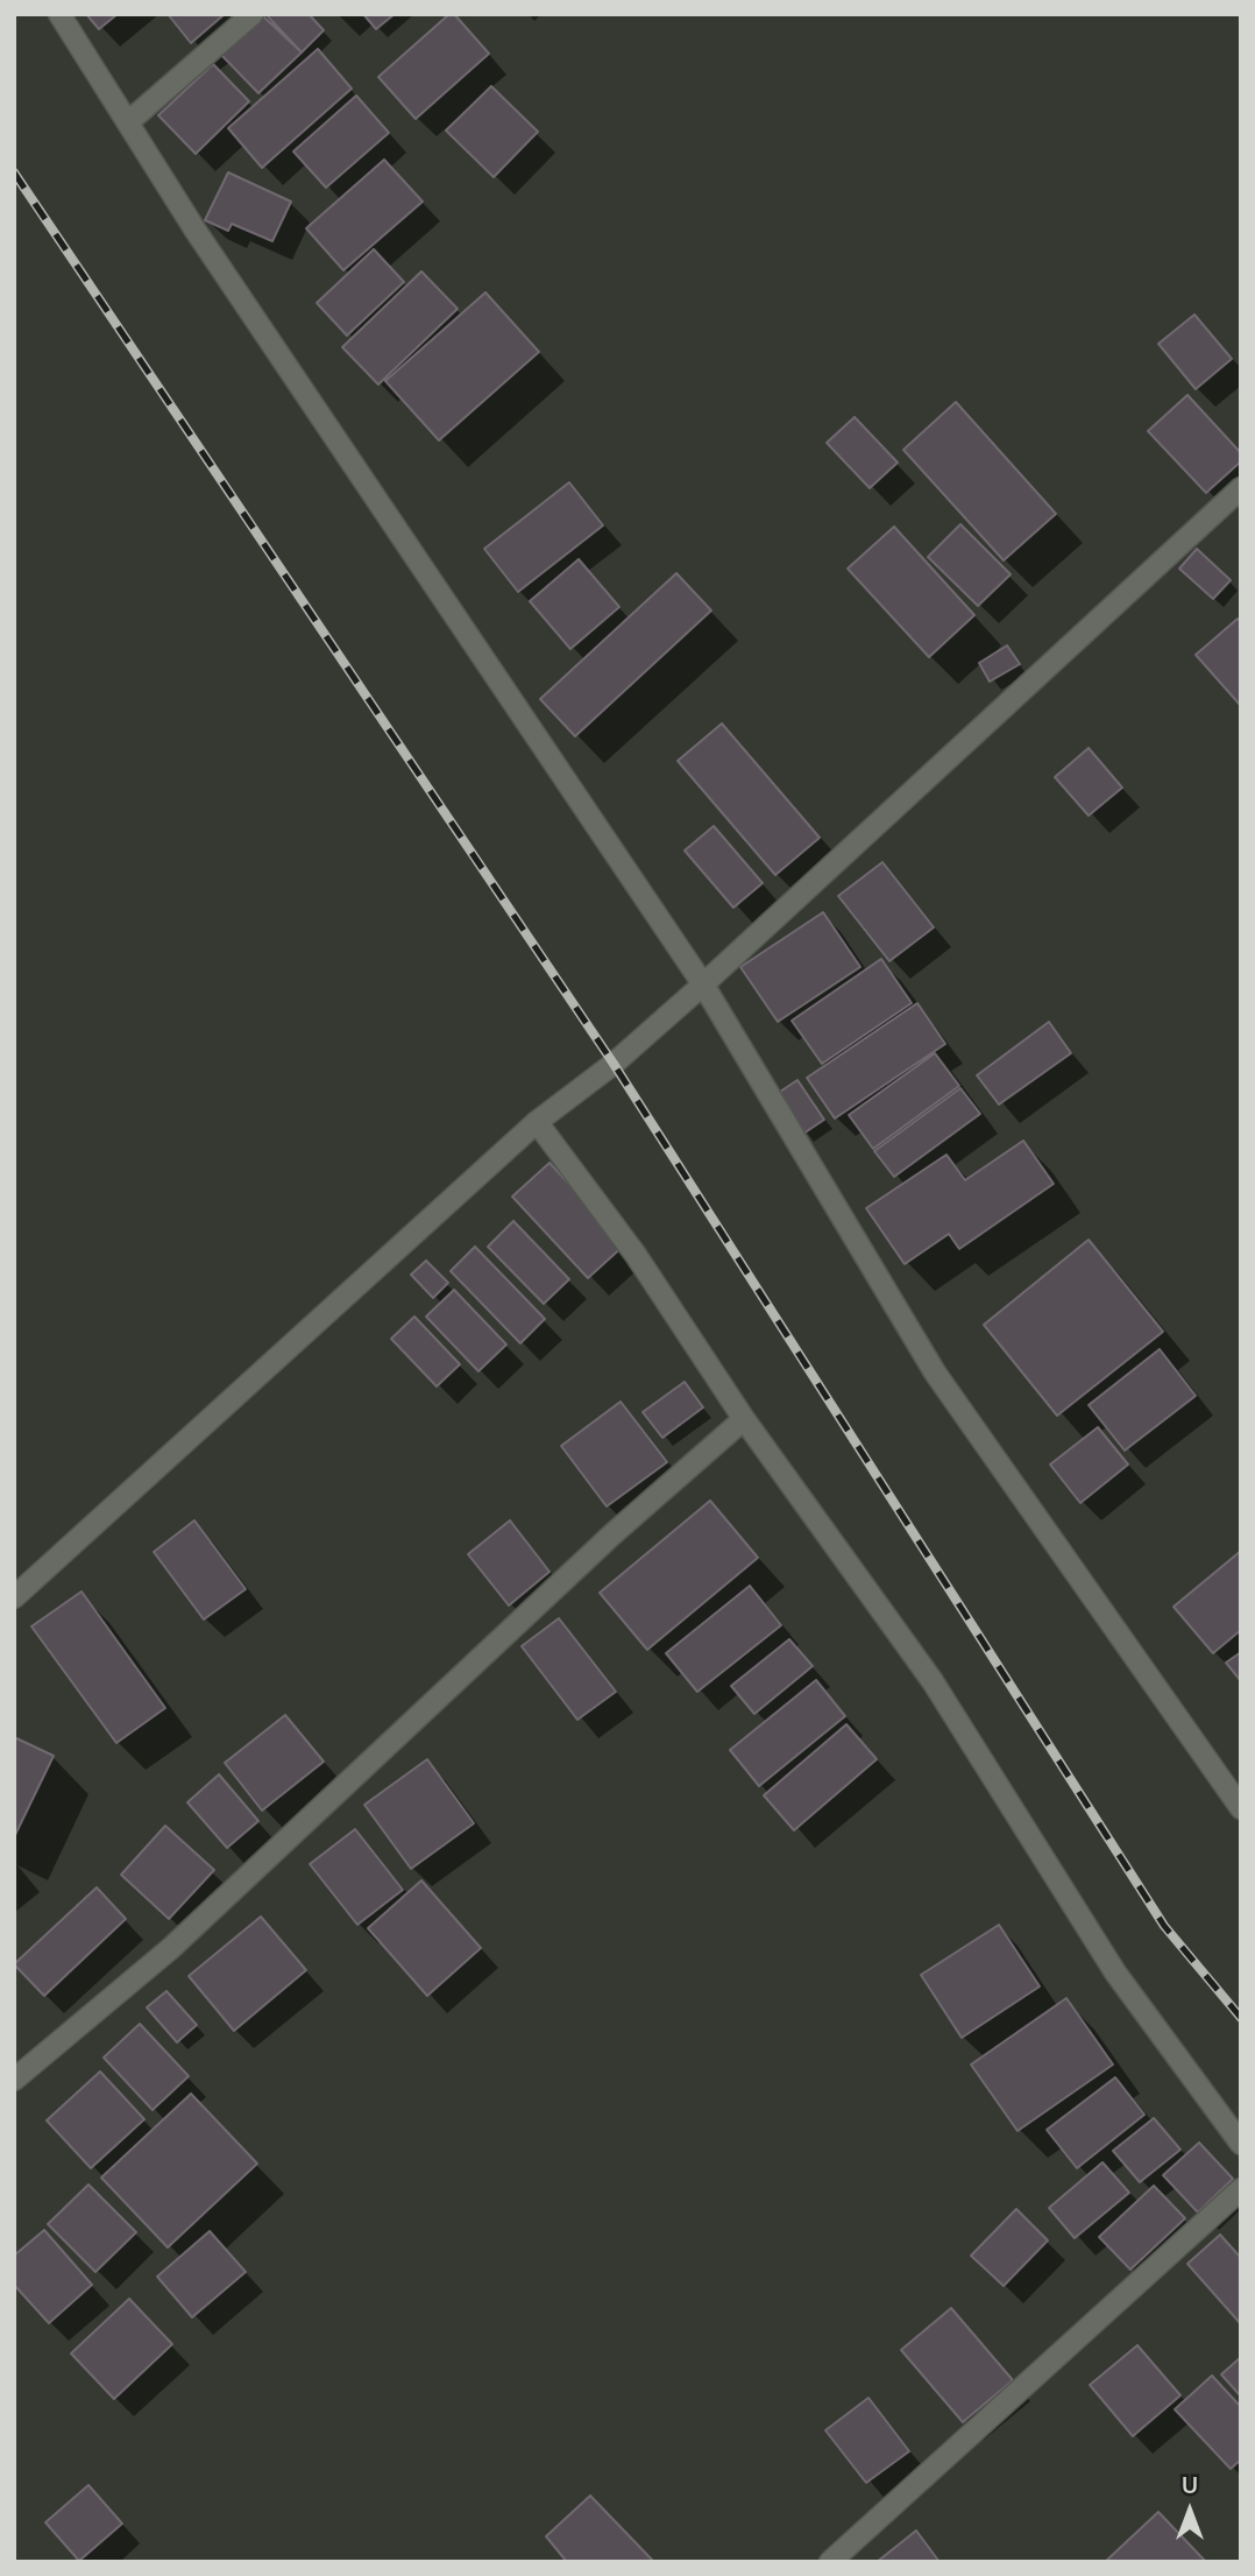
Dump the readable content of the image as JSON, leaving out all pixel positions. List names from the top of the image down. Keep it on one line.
{"north":"top"}
